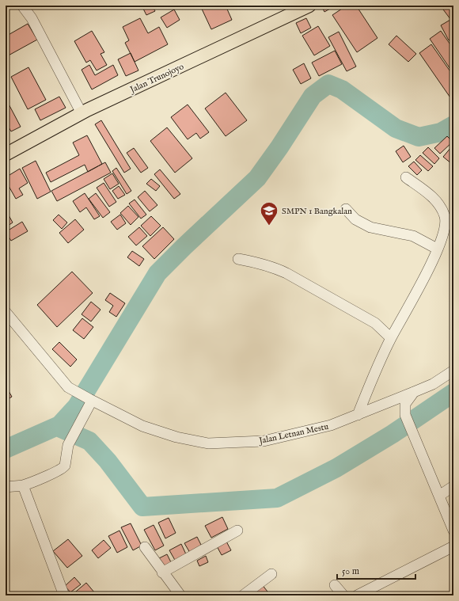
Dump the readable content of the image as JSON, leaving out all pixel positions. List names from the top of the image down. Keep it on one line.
{"streets":{"main road":["Jalan Trunojoyo"],"street":["Jalan Letnan Mestu"]},"places":{"school or university":["SMPN 1 Bangkalan"]},"scale_bar":"50 m"}
